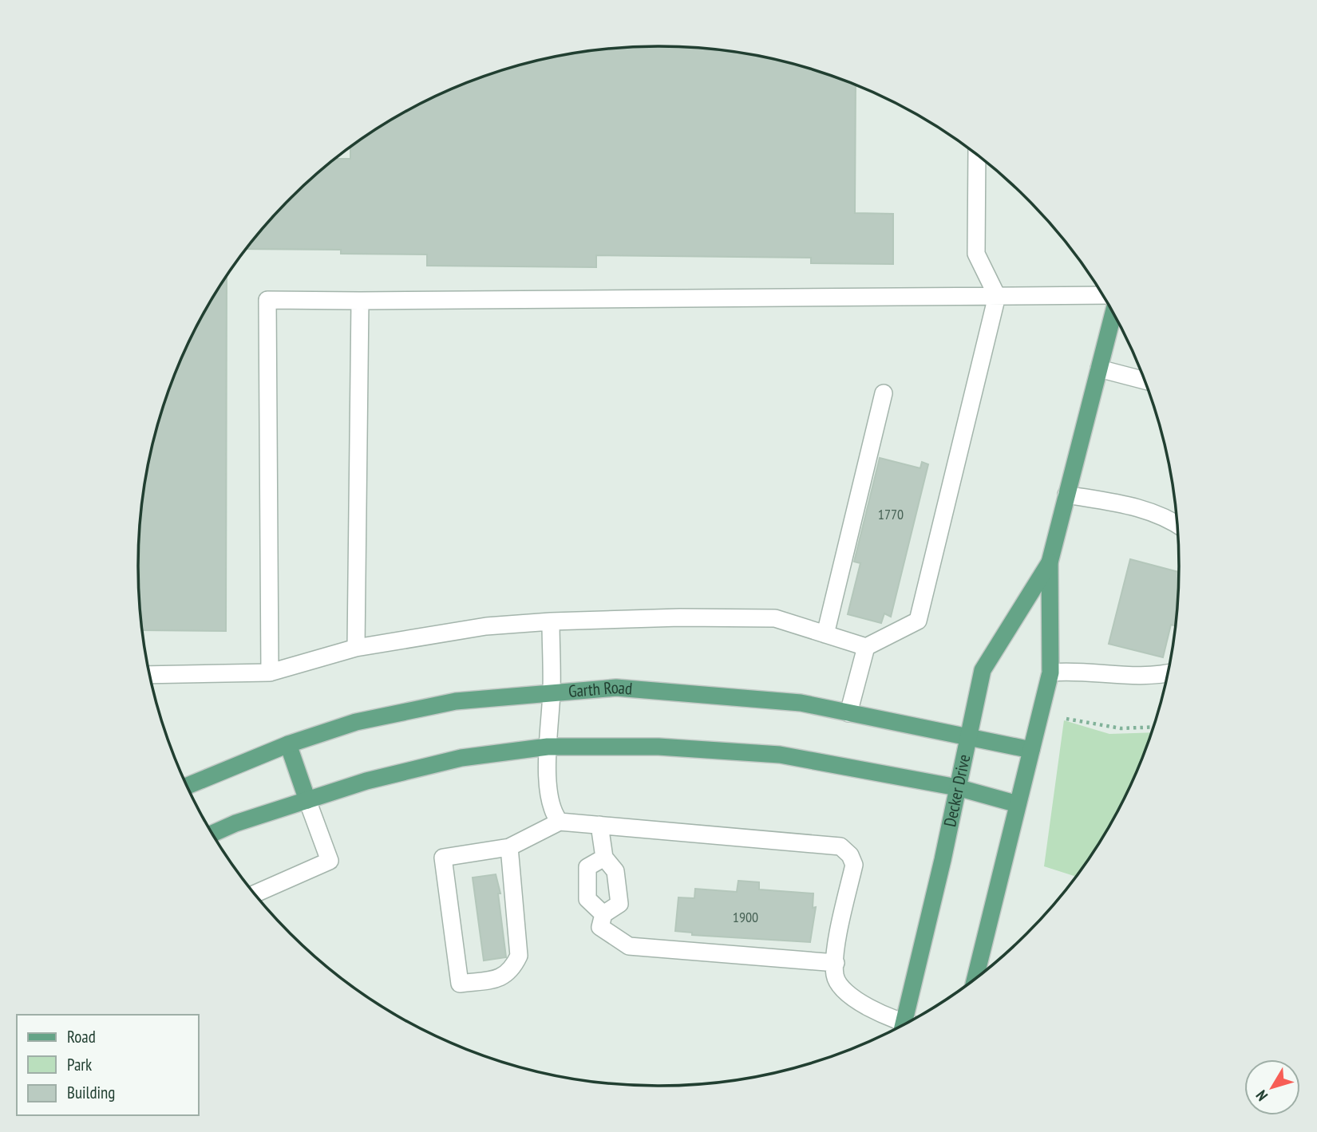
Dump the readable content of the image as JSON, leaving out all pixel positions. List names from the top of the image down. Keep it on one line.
{"streets":{"main road":["Garth Road","Decker Drive"]},"crossings":[["Garth Road","Decker Drive"]],"house_numbers":["1770","1900"],"legend":["Road","Park","Building"],"north":"bottom left"}
